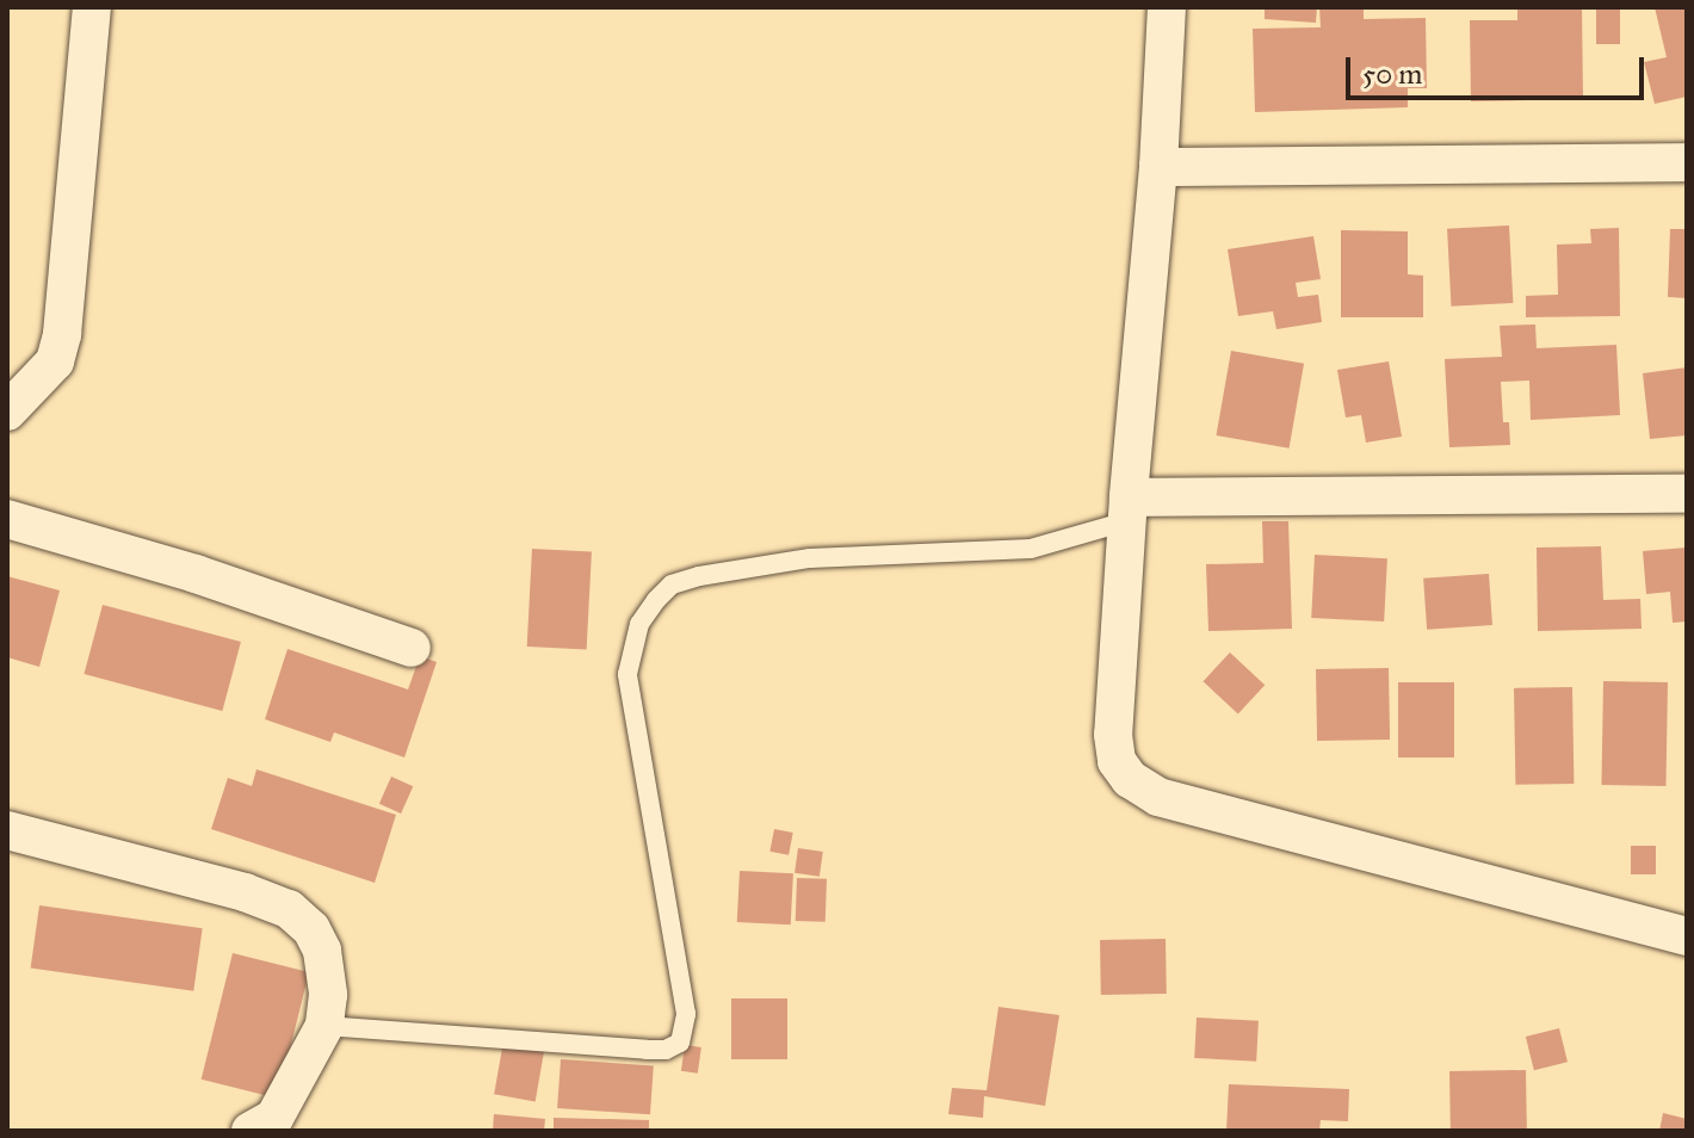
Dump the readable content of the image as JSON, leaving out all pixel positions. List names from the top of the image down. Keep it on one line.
{"scale_bar":"50 m"}
